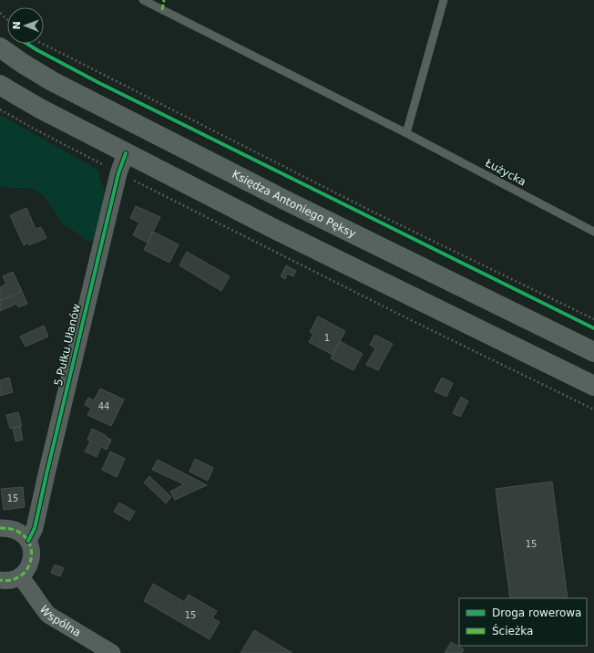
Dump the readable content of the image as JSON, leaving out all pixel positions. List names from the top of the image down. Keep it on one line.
{"streets":{"main road":["Księdza Antoniego Pęksy"],"street":["5 Pułku Ułanów","Wspólna"],"lane":["Łużycka"]},"house_numbers":["1","44","15","15","15"],"legend":["Droga rowerowa","Ścieżka"],"north":"left"}
